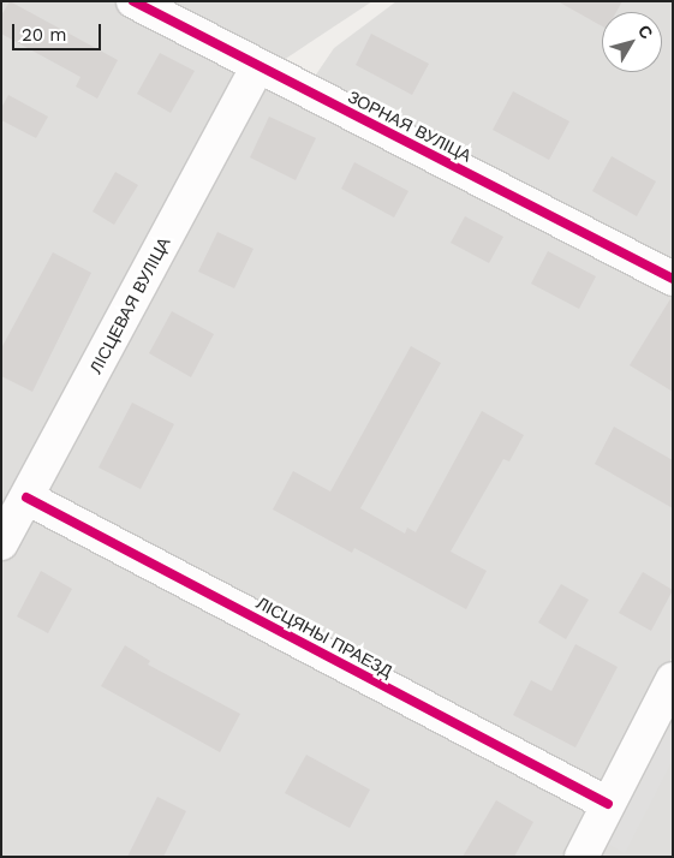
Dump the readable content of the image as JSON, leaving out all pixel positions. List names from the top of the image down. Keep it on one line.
{"streets":{"street":["ЗОРНАЯ ВУЛІЦА","ЛІСЦЕВАЯ ВУЛІЦА","ЛІСЦЯНЫ ПРАЕЗД"]},"crossings":[["ЗОРНАЯ ВУЛІЦА","ЛІСЦЕВАЯ ВУЛІЦА"],["ЛІСЦЕВАЯ ВУЛІЦА","ЛІСЦЯНЫ ПРАЕЗД"]],"scale_bar":"20 m","north":"top right"}
